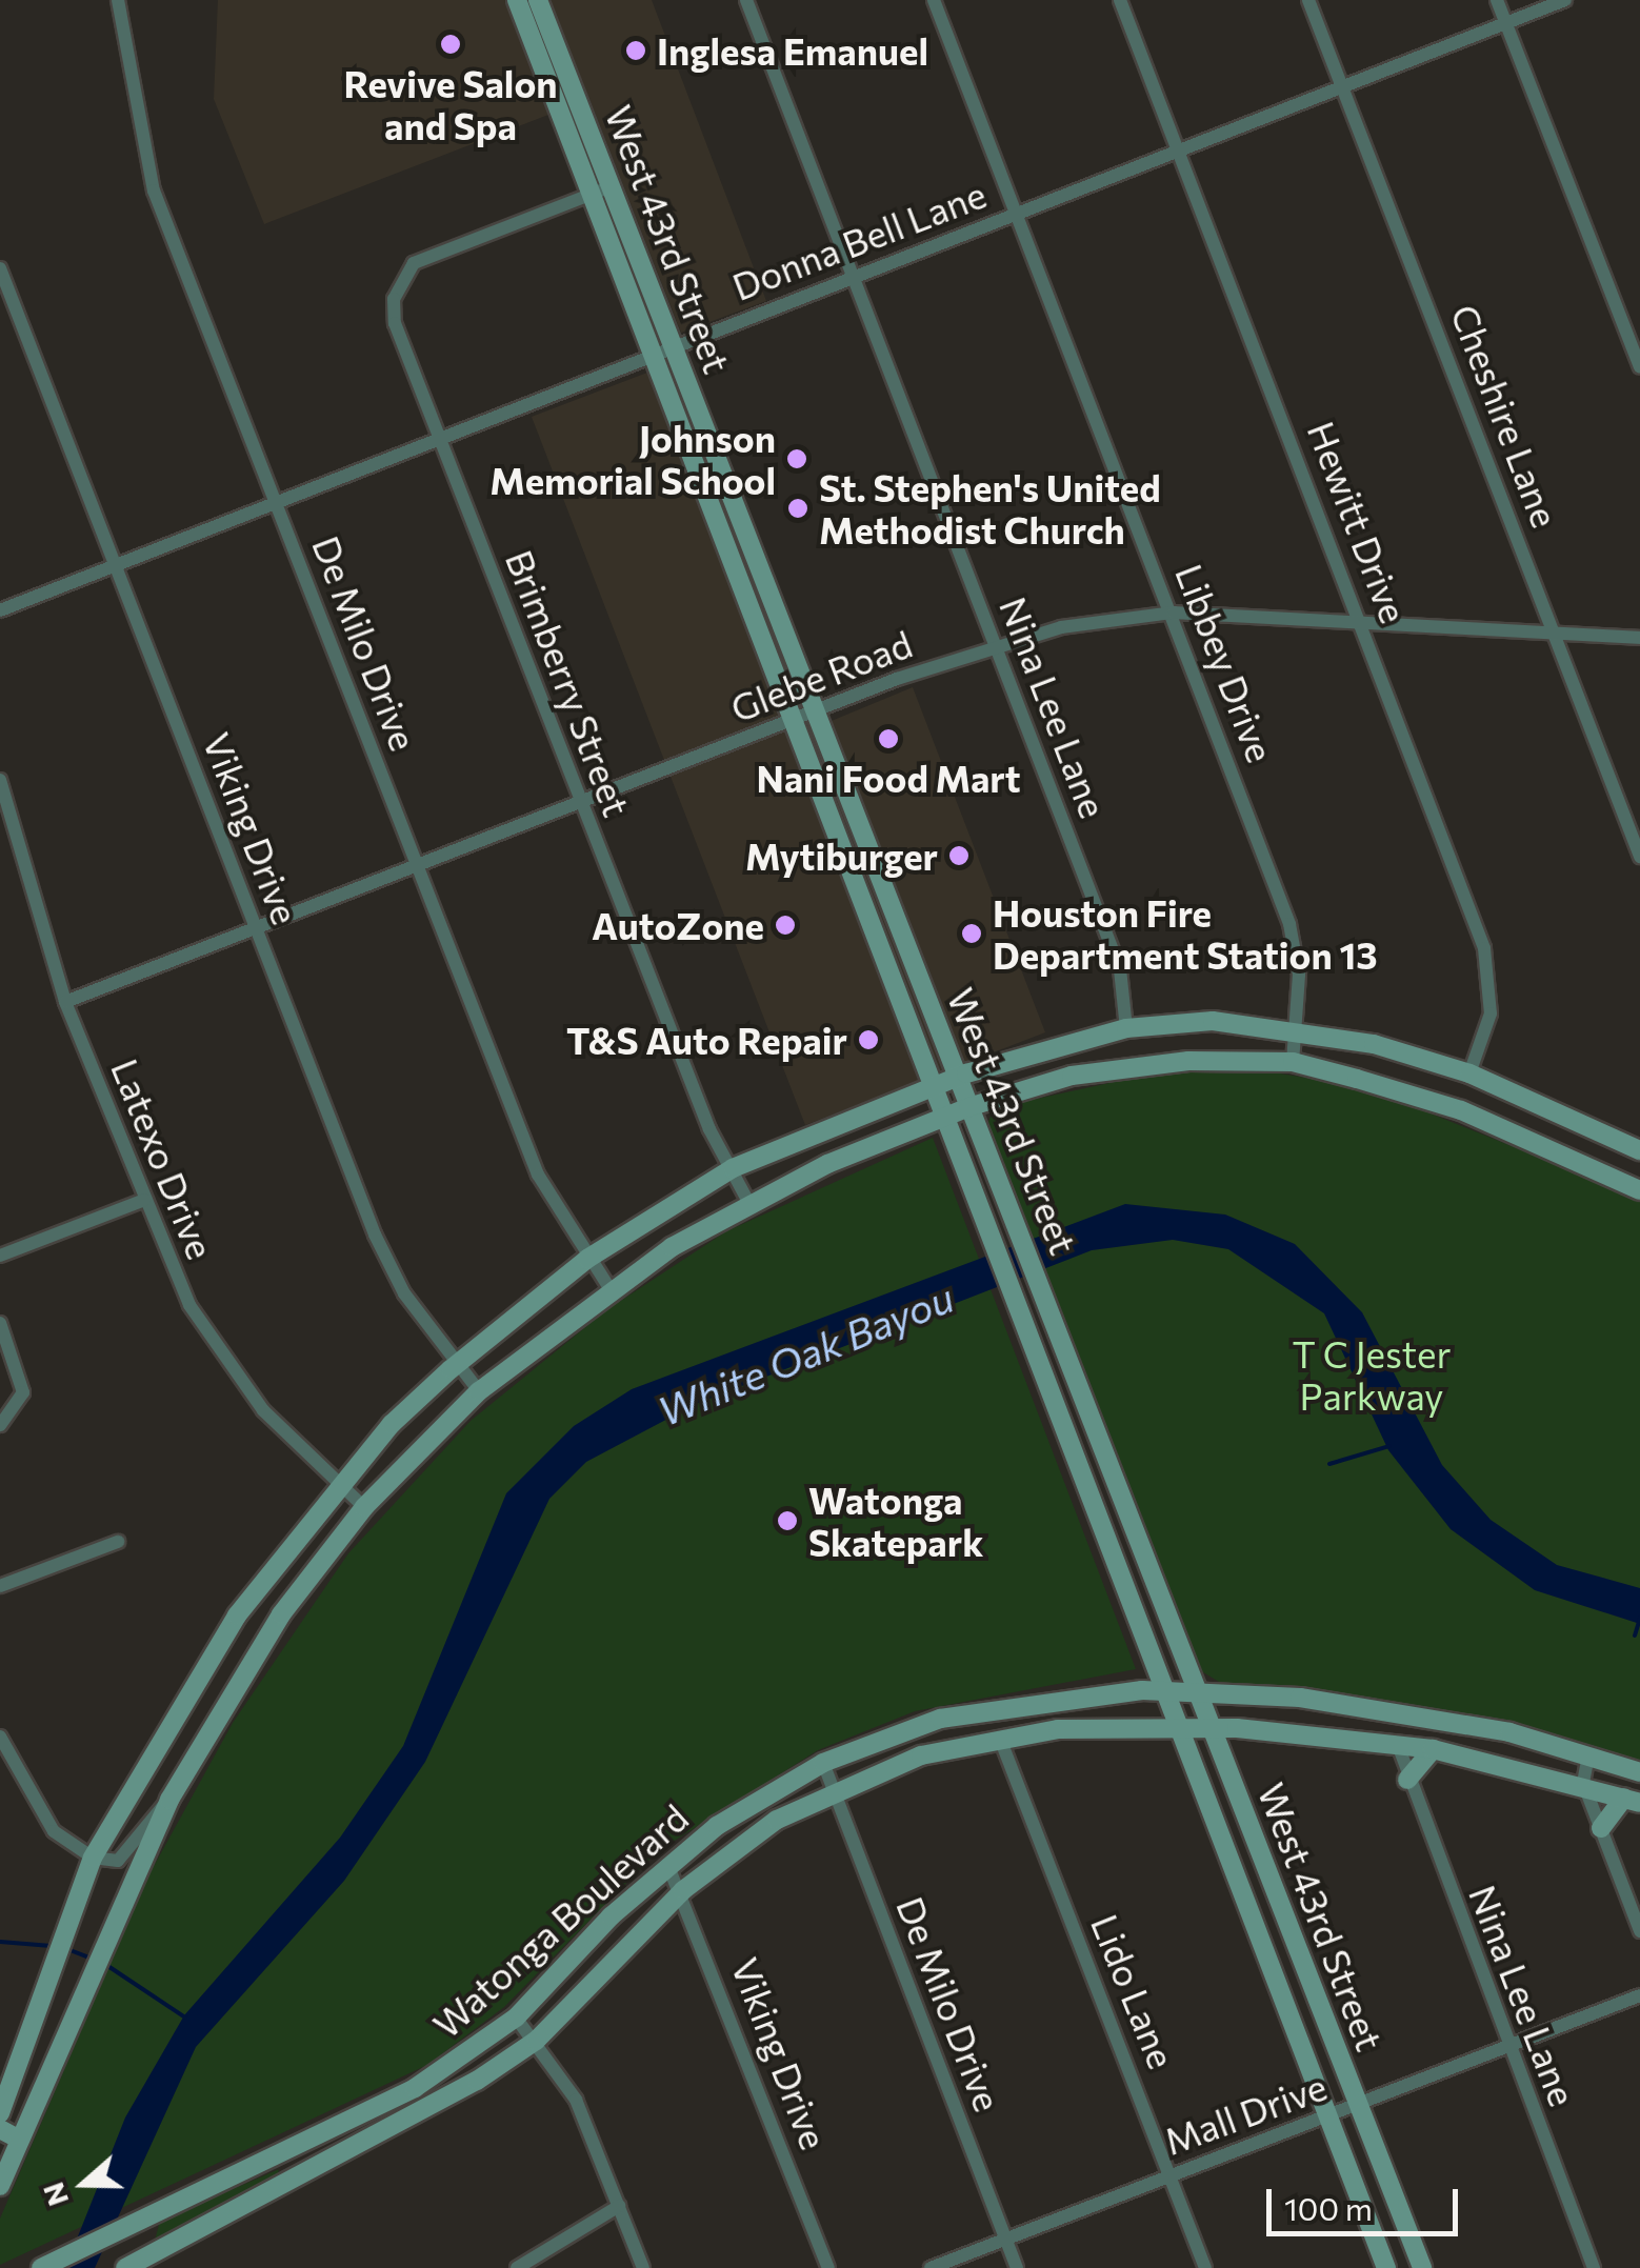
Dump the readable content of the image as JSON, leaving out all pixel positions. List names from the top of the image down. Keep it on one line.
{"streets":{"main road":["West 43rd Street","Watonga Boulevard"],"street":["Donna Bell Lane","Cheshire Lane","Hewitt Drive","De Milo Drive","Libbey Drive","Glebe Road","Brimberry Street","Nina Lee Lane","Viking Drive","Latexo Drive","Lido Lane","Mall Drive"]},"crossings":[["West 43rd Street","Donna Bell Lane"],["West 43rd Street","Glebe Road"],["West 43rd Street","Brimberry Street"],["West 43rd Street","Watonga Boulevard"],["West 43rd Street","Mall Drive"],["Donna Bell Lane","Cheshire Lane"],["Donna Bell Lane","Hewitt Drive"],["Donna Bell Lane","De Milo Drive"],["Donna Bell Lane","Libbey Drive"],["Donna Bell Lane","Brimberry Street"],["Donna Bell Lane","Nina Lee Lane"],["Donna Bell Lane","Viking Drive"],["Cheshire Lane","Glebe Road"],["Hewitt Drive","Glebe Road"],["De Milo Drive","Glebe Road"],["De Milo Drive","Watonga Boulevard"],["De Milo Drive","Mall Drive"],["Libbey Drive","Glebe Road"],["Glebe Road","Brimberry Street"],["Glebe Road","Nina Lee Lane"],["Glebe Road","Viking Drive"],["Glebe Road","Latexo Drive"],["Nina Lee Lane","Watonga Boulevard"],["Nina Lee Lane","Mall Drive"],["Viking Drive","Watonga Boulevard"],["Watonga Boulevard","Lido Lane"],["Lido Lane","Mall Drive"]],"water":["White Oak Bayou"],"parks":["T C Jester Parkway"],"places":["Revive Salon and Spa","Inglesa Emanuel","Johnson Memorial School","St. Stephen's United Methodist Church","Nani Food Mart","Mytiburger","AutoZone","Houston Fire Department Station 13","T&S Auto Repair","Watonga Skatepark"],"scale_bar":"100 m","north":"left"}
